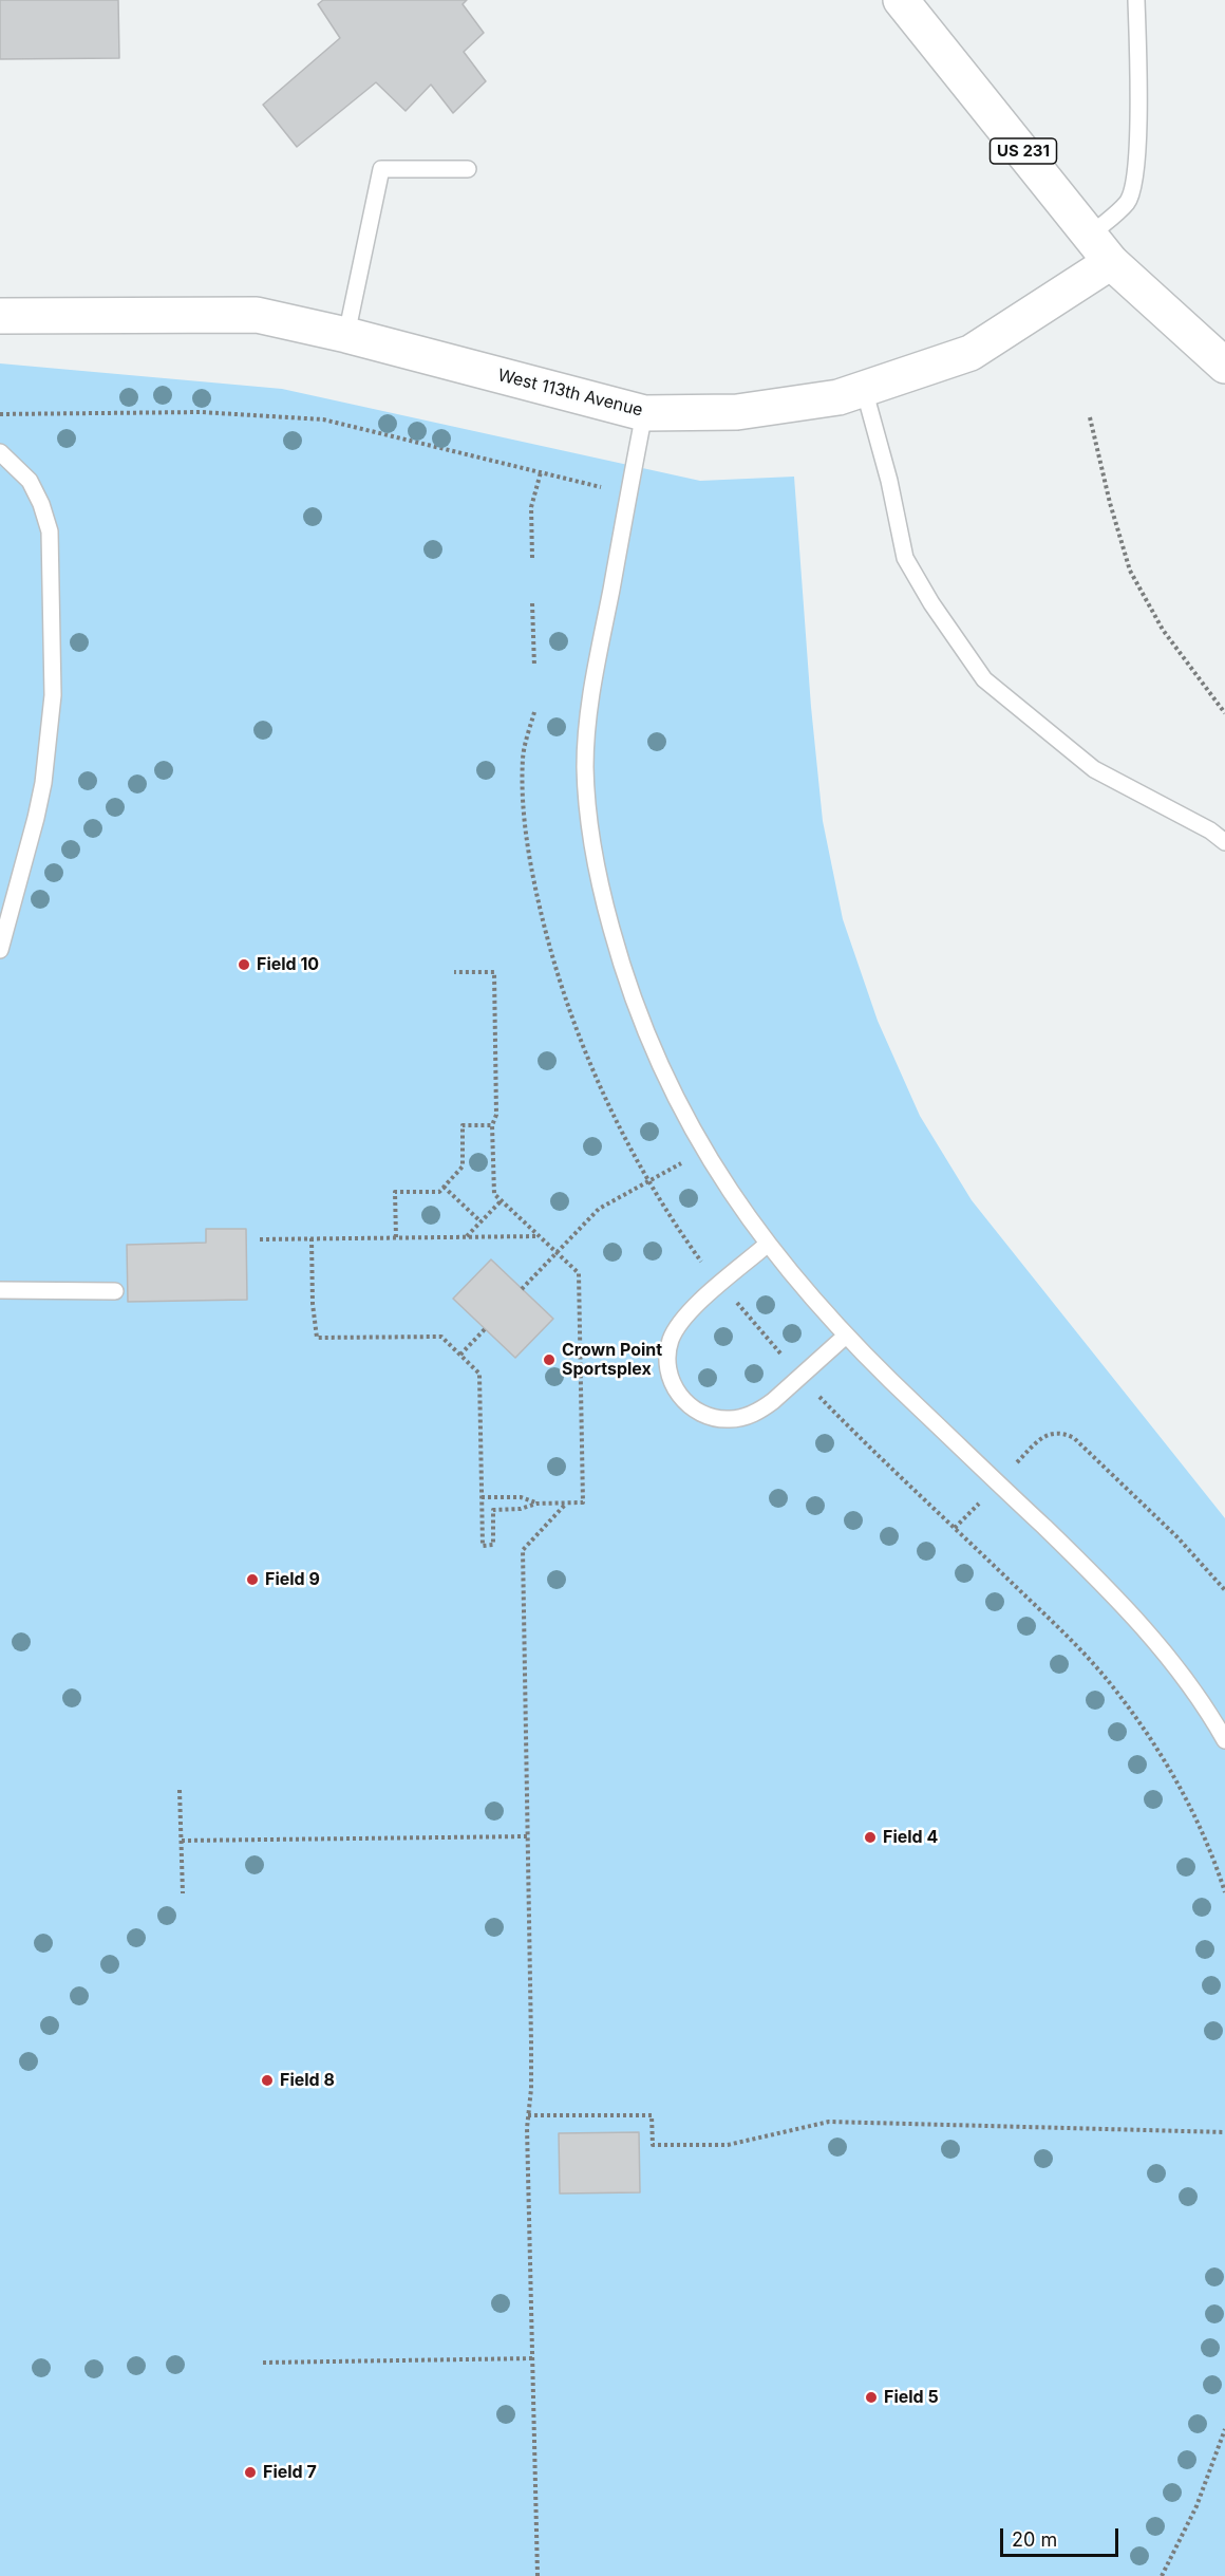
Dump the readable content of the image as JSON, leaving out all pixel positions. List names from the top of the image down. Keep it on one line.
{"streets":{"street":["US 231","West 113th Avenue"]},"crossings":[["US 231","West 113th Avenue"]],"places":["Field 10","Crown Point Sportsplex","Field 9","Field 4","Field 8","Field 5","Field 7"],"scale_bar":"20 m"}
